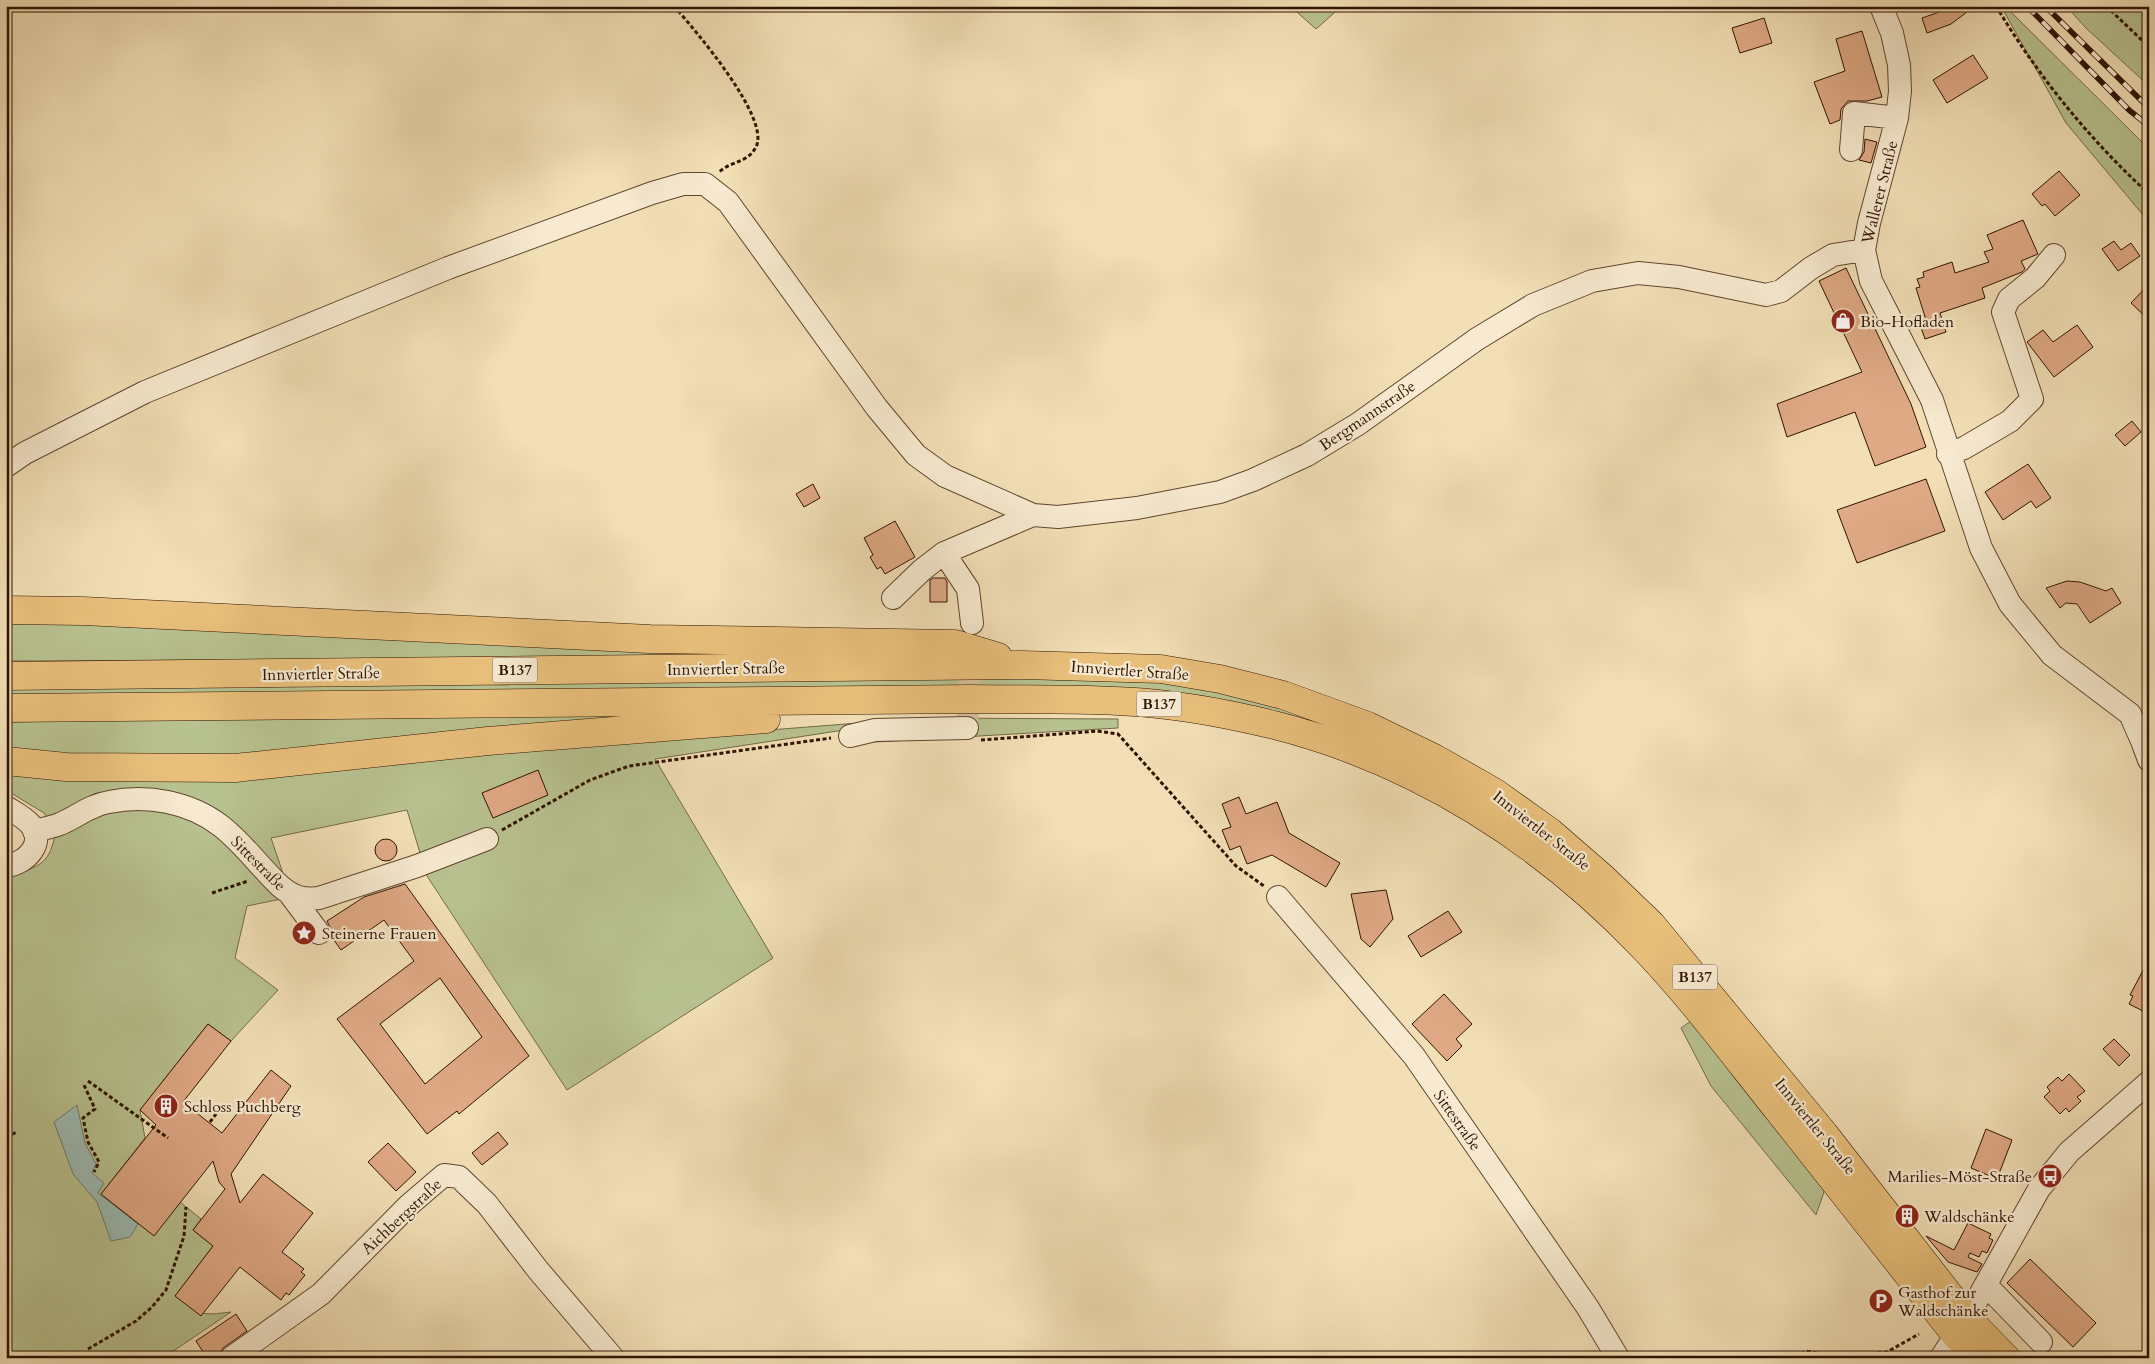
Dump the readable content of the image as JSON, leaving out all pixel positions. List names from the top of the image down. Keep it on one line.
{"streets":{"main road":["Innviertler Straße","B137"],"street":["Wallerer Straße","Bergmannstraße","Sittestraße","Aichbergstraße"]},"crossings":[["Wallerer Straße","Bergmannstraße"]],"places":{"shop":["Bio-Hofladen"],"place":["Steinerne Frauen"],"building":["Schloss Puchberg","Waldschänke"],"bus stop":["Marilies-Möst-Straße"],"parking":["Gasthof zur Waldschänke"]}}
